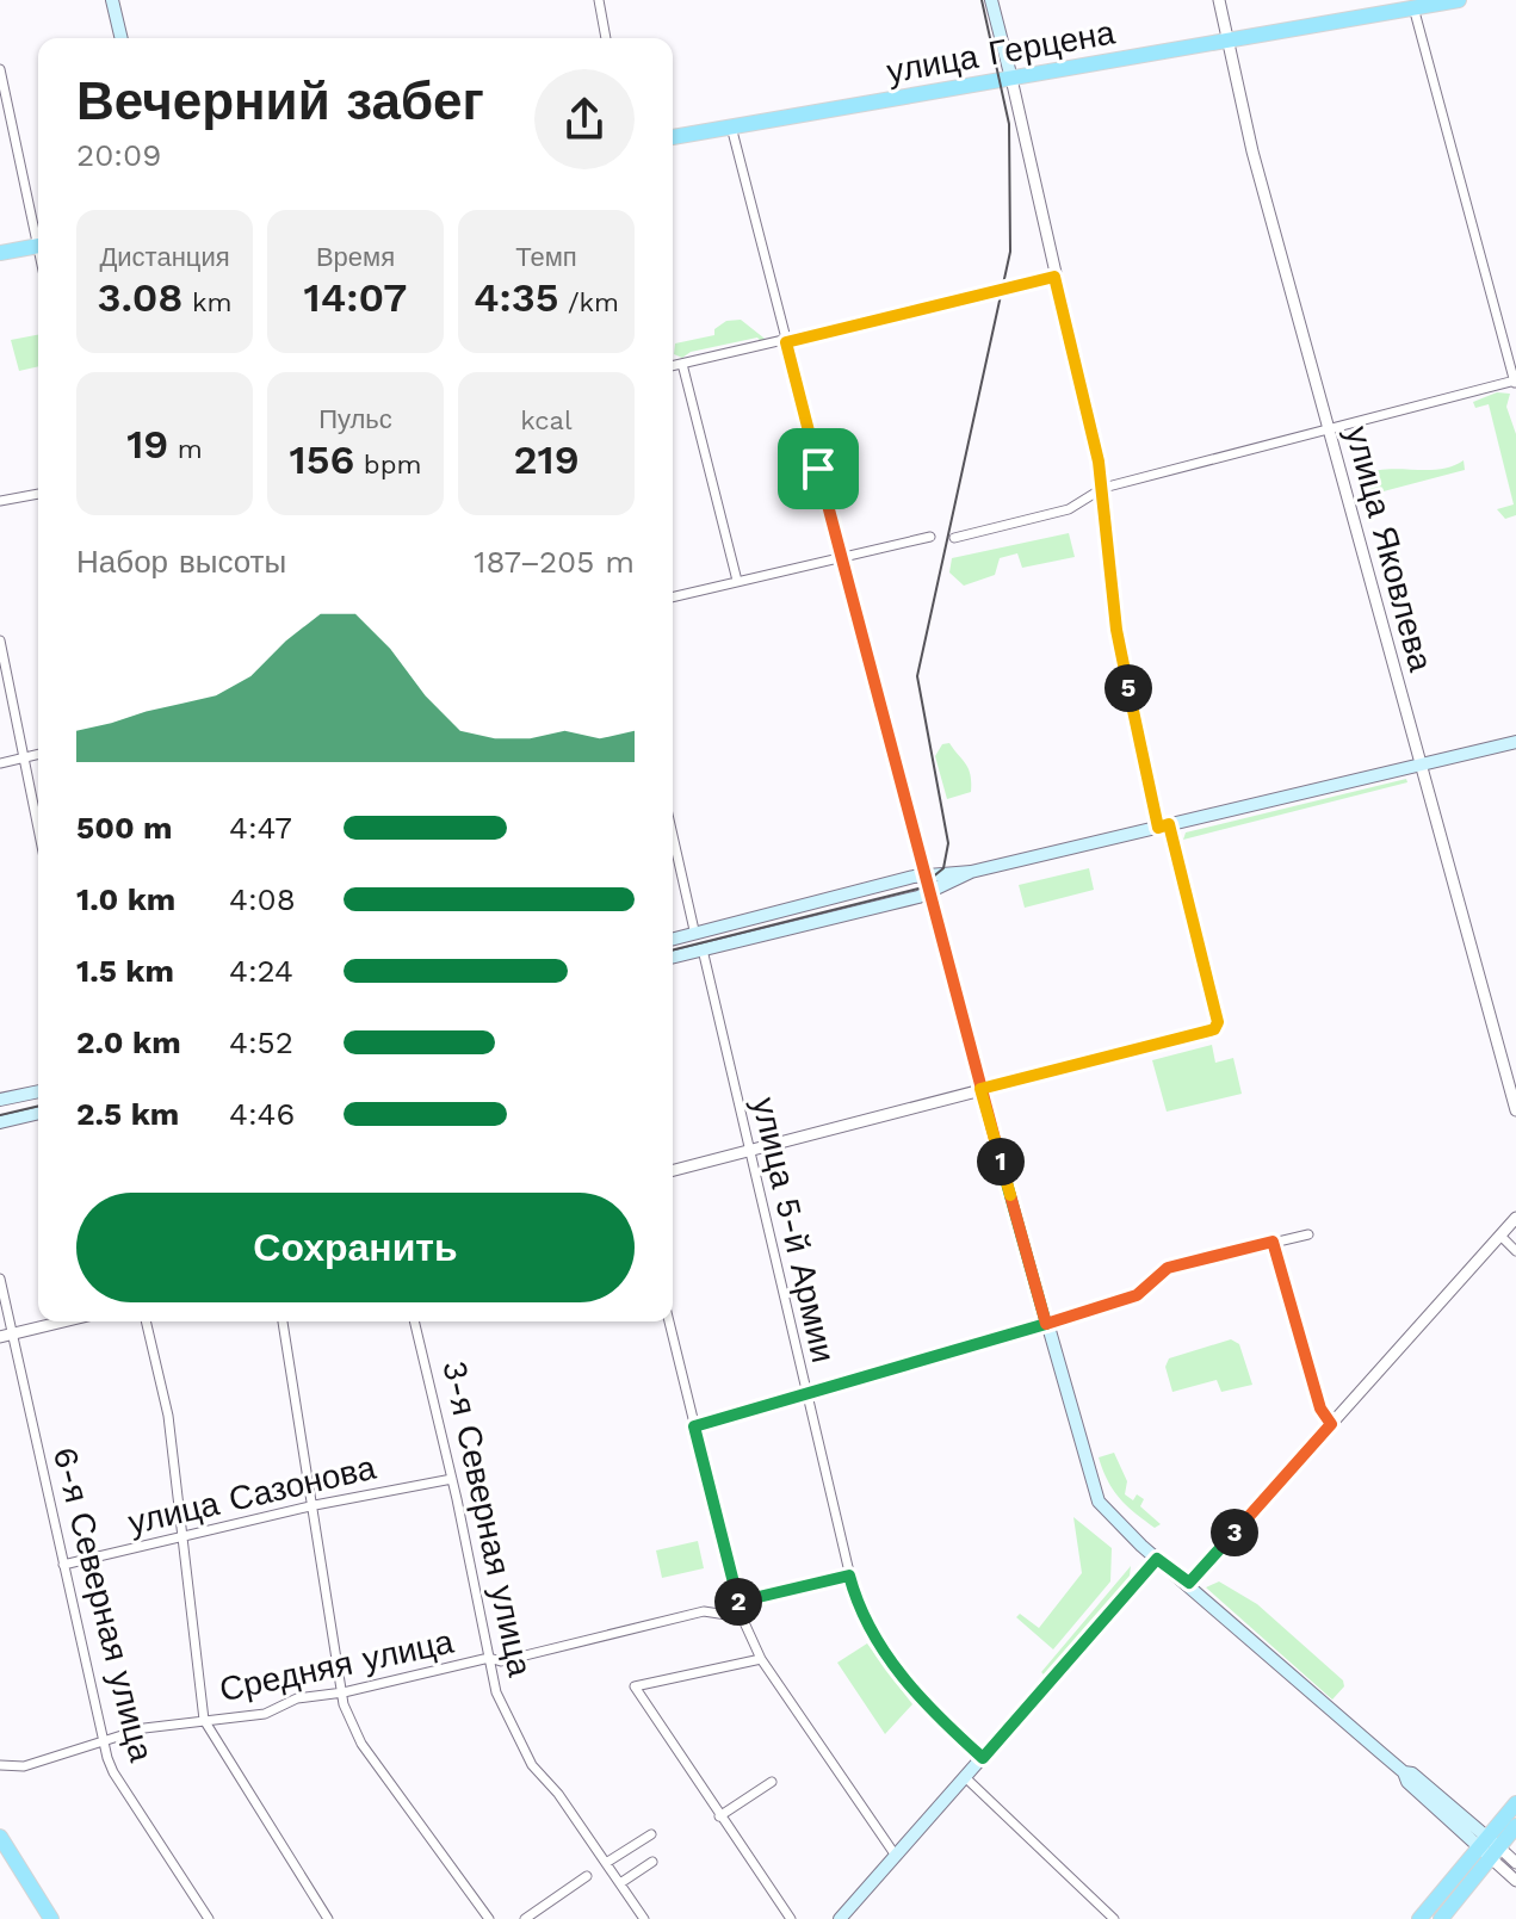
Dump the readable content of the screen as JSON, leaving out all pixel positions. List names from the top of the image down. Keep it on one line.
{"streets":{"main road":["улица Герцена"],"street":["улица Яковлева","улица 5-й Армии","улица Сазонова","3-я Северная улица","6-я Северная улица","Средняя улица"]},"crossings":[["улица Герцена","улица Яковлева"],["улица Сазонова","3-я Северная улица"],["улица Сазонова","6-я Северная улица"],["3-я Северная улица","Средняя улица"],["6-я Северная улица","Средняя улица"]],"page":{"heading":["Вечерний забег","20:09"],"stats":[["Дистанция","3.08 km"],["Время","14:07"],["Темп","4:35 /km"],["19 m"],["Пульс","156 bpm"],["kcal","219"]],"chart":["Набор высоты","187–205 m"],"pins":["5","1","3","2"],"list":[{"name":"500 m","note":"4:47"},{"name":"1.0 km","note":"4:08"},{"name":"1.5 km","note":"4:24"},{"name":"2.0 km","note":"4:52"},{"name":"2.5 km","note":"4:46"}],"buttons":"Сохранить"}}
